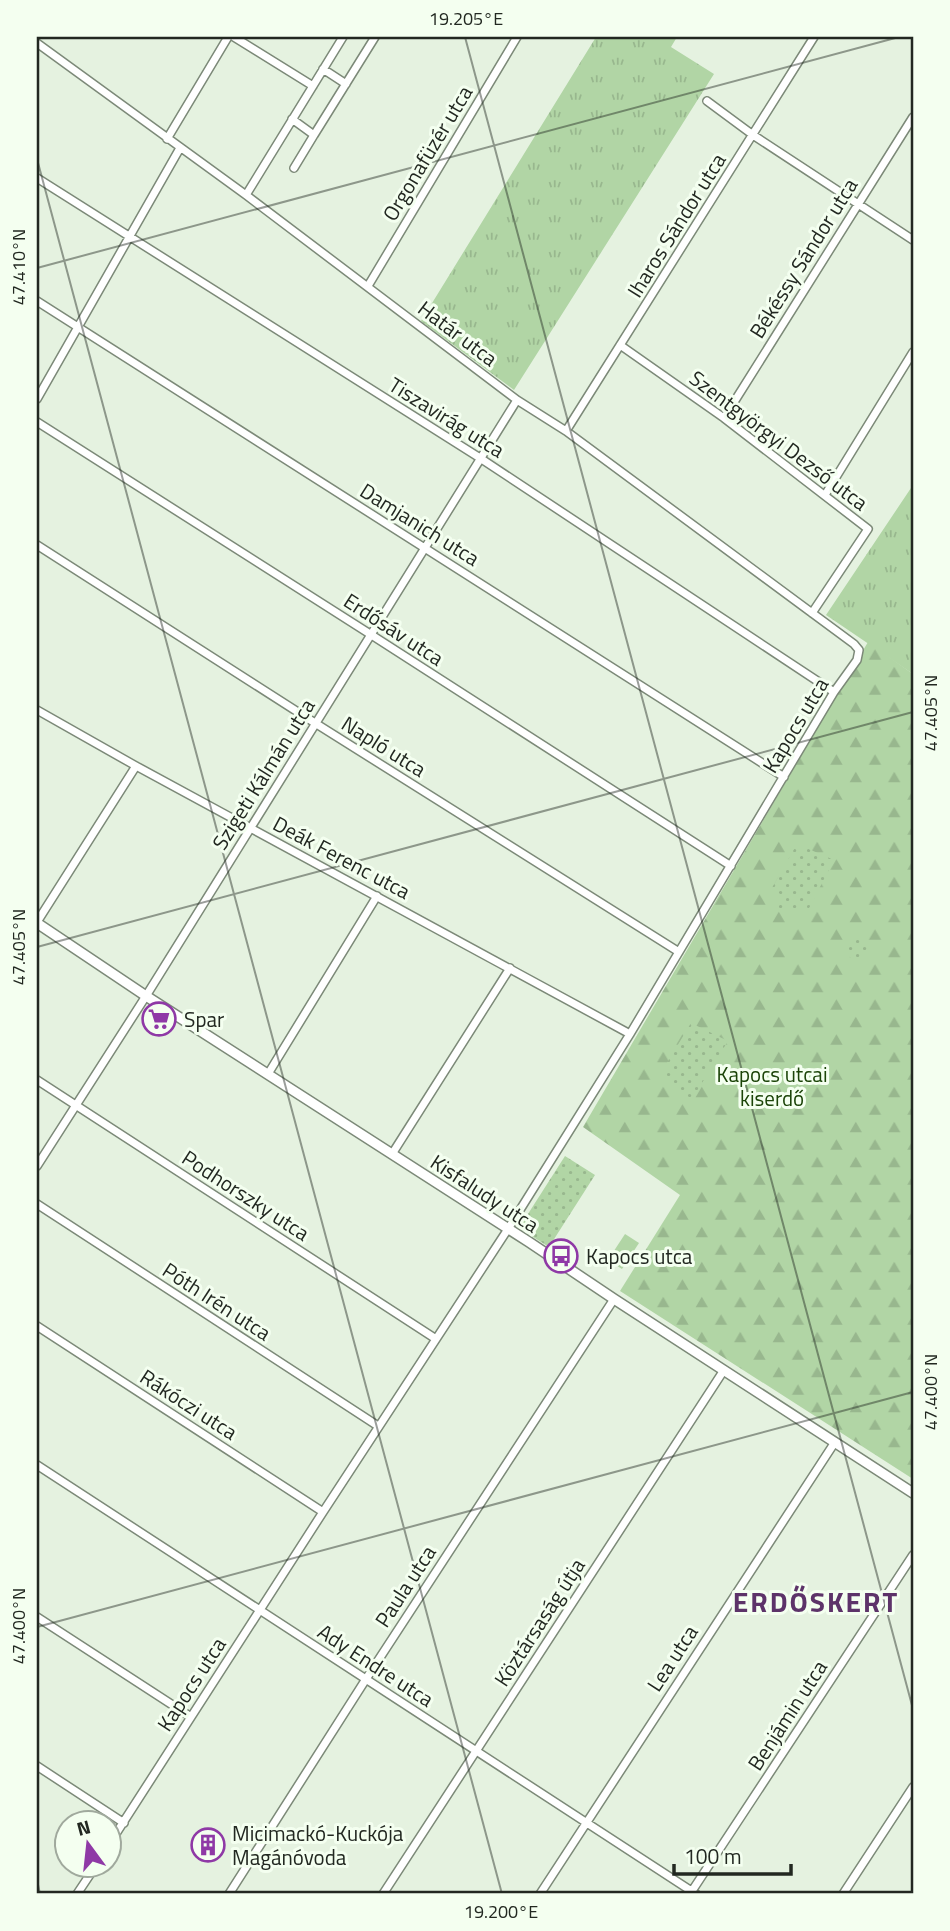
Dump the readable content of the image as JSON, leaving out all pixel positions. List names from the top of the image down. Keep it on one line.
{"streets":{"street":["Orgonafüzér utca","Iharos Sándor utca","Békéssy Sándor utca","Határ utca","Tiszavirág utca","Szentgyörgyi Dezső utca","Damjanich utca","Erdősáv utca","Kapocs utca","Napló utca","Szigeti Kálmán utca","Deák Ferenc utca","Kisfaludy utca","Podhorszky utca","Póth Irén utca","Rákóczi utca","Paula utca","Köztársaság útja","Lea utca","Ady Endre utca","Benjámin utca"]},"crossings":[["Orgonafüzér utca","Határ utca"],["Iharos Sándor utca","Határ utca"],["Iharos Sándor utca","Szentgyörgyi Dezső utca"],["Békéssy Sándor utca","Szentgyörgyi Dezső utca"],["Határ utca","Szentgyörgyi Dezső utca"],["Határ utca","Kapocs utca"],["Határ utca","Szigeti Kálmán utca"],["Tiszavirág utca","Kapocs utca"],["Tiszavirág utca","Szigeti Kálmán utca"],["Damjanich utca","Kapocs utca"],["Damjanich utca","Szigeti Kálmán utca"],["Erdősáv utca","Kapocs utca"],["Erdősáv utca","Szigeti Kálmán utca"],["Kapocs utca","Napló utca"],["Kapocs utca","Deák Ferenc utca"],["Kapocs utca","Kisfaludy utca"],["Kapocs utca","Podhorszky utca"],["Kapocs utca","Póth Irén utca"],["Kapocs utca","Rákóczi utca"],["Kapocs utca","Ady Endre utca"],["Napló utca","Szigeti Kálmán utca"],["Szigeti Kálmán utca","Deák Ferenc utca"],["Szigeti Kálmán utca","Kisfaludy utca"],["Szigeti Kálmán utca","Podhorszky utca"],["Kisfaludy utca","Paula utca"],["Kisfaludy utca","Köztársaság útja"],["Kisfaludy utca","Lea utca"],["Paula utca","Ady Endre utca"],["Köztársaság útja","Ady Endre utca"],["Lea utca","Ady Endre utca"],["Ady Endre utca","Benjámin utca"]],"districts":["ERDŐSKERT"],"parks":["Kapocs utcai kiserdő"],"places":{"supermarket":["Spar"],"bus stop":["Kapocs utca"],"building":["Micimackó-Kuckója Magánóvoda"]},"scale_bar":"100 m","north":"top","coordinates":["19.205°E","47.410°N","47.405°N","47.400°N","19.200°E"]}
